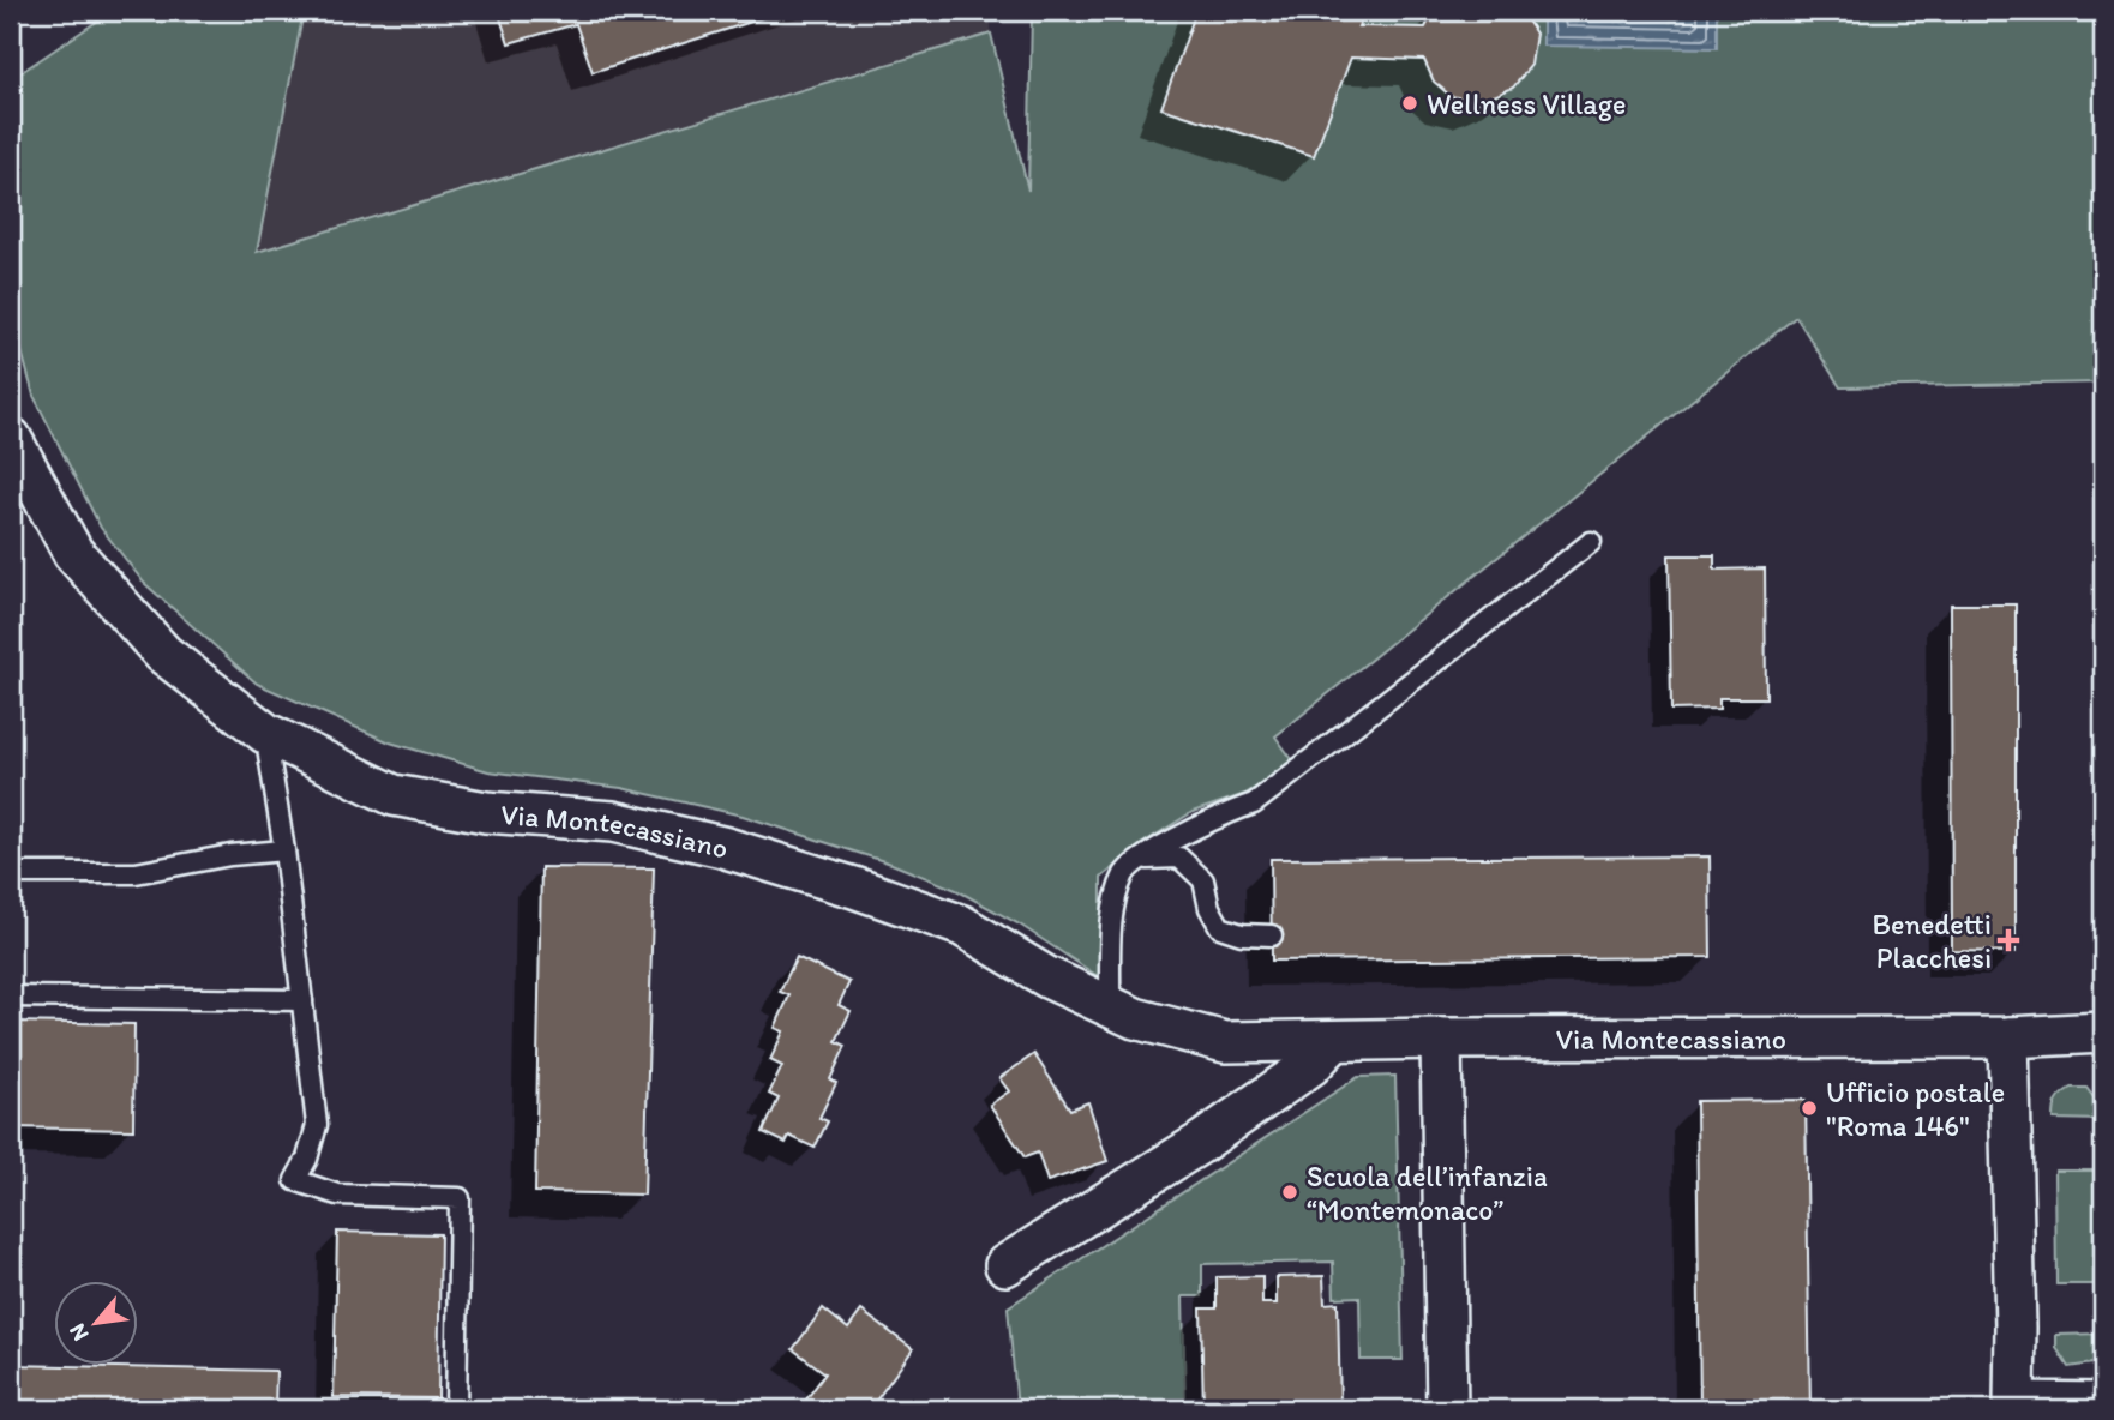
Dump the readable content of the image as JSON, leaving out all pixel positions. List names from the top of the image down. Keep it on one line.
{"streets":{"street":["Via Montecassiano"]},"places":{"other":["Wellness Village","Ufficio postale \"Roma 146\"","Scuola dell’infanzia “Montemonaco”"],"health":["Benedetti Placchesi"]},"north":"bottom left"}
